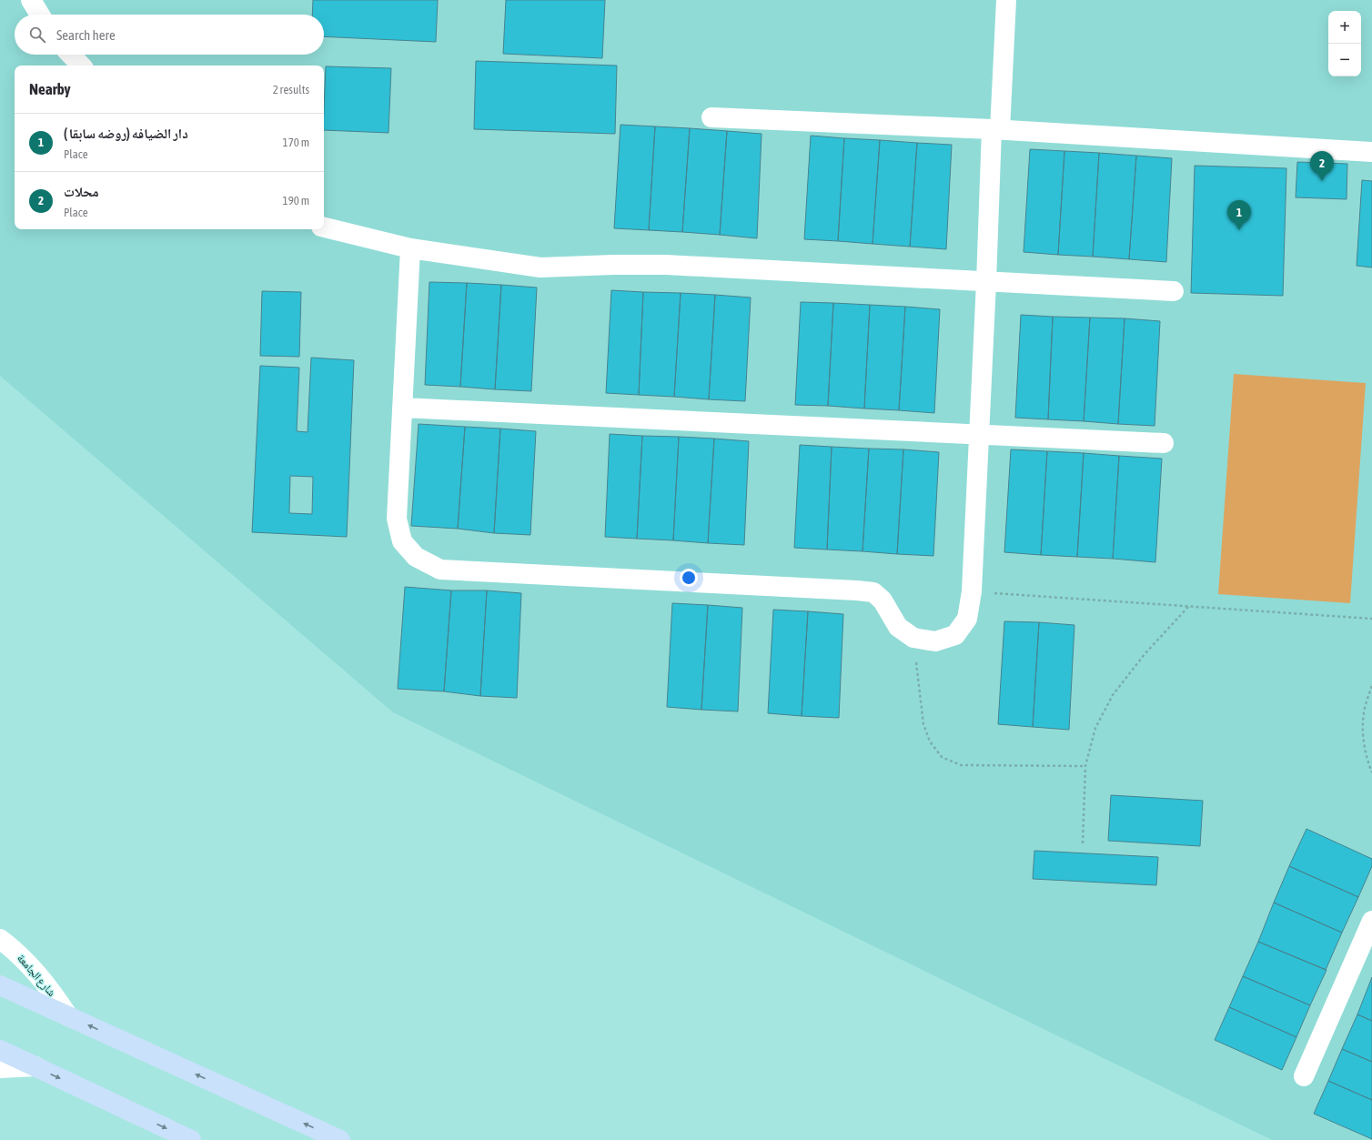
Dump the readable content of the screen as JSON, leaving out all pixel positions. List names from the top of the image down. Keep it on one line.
{"streets":{"street":["شارع الجامعة"]},"page":{"map_buttons":["+","−"],"search":"Search here","heading":["Nearby","2 results"],"list":[{"mark":"1","name":"دار الضيافه (روضه سابقا )","note":"Place","value":"170 m"},{"mark":"2","name":"محلات","note":"Place","value":"190 m"}],"pins":["2","1"]}}
